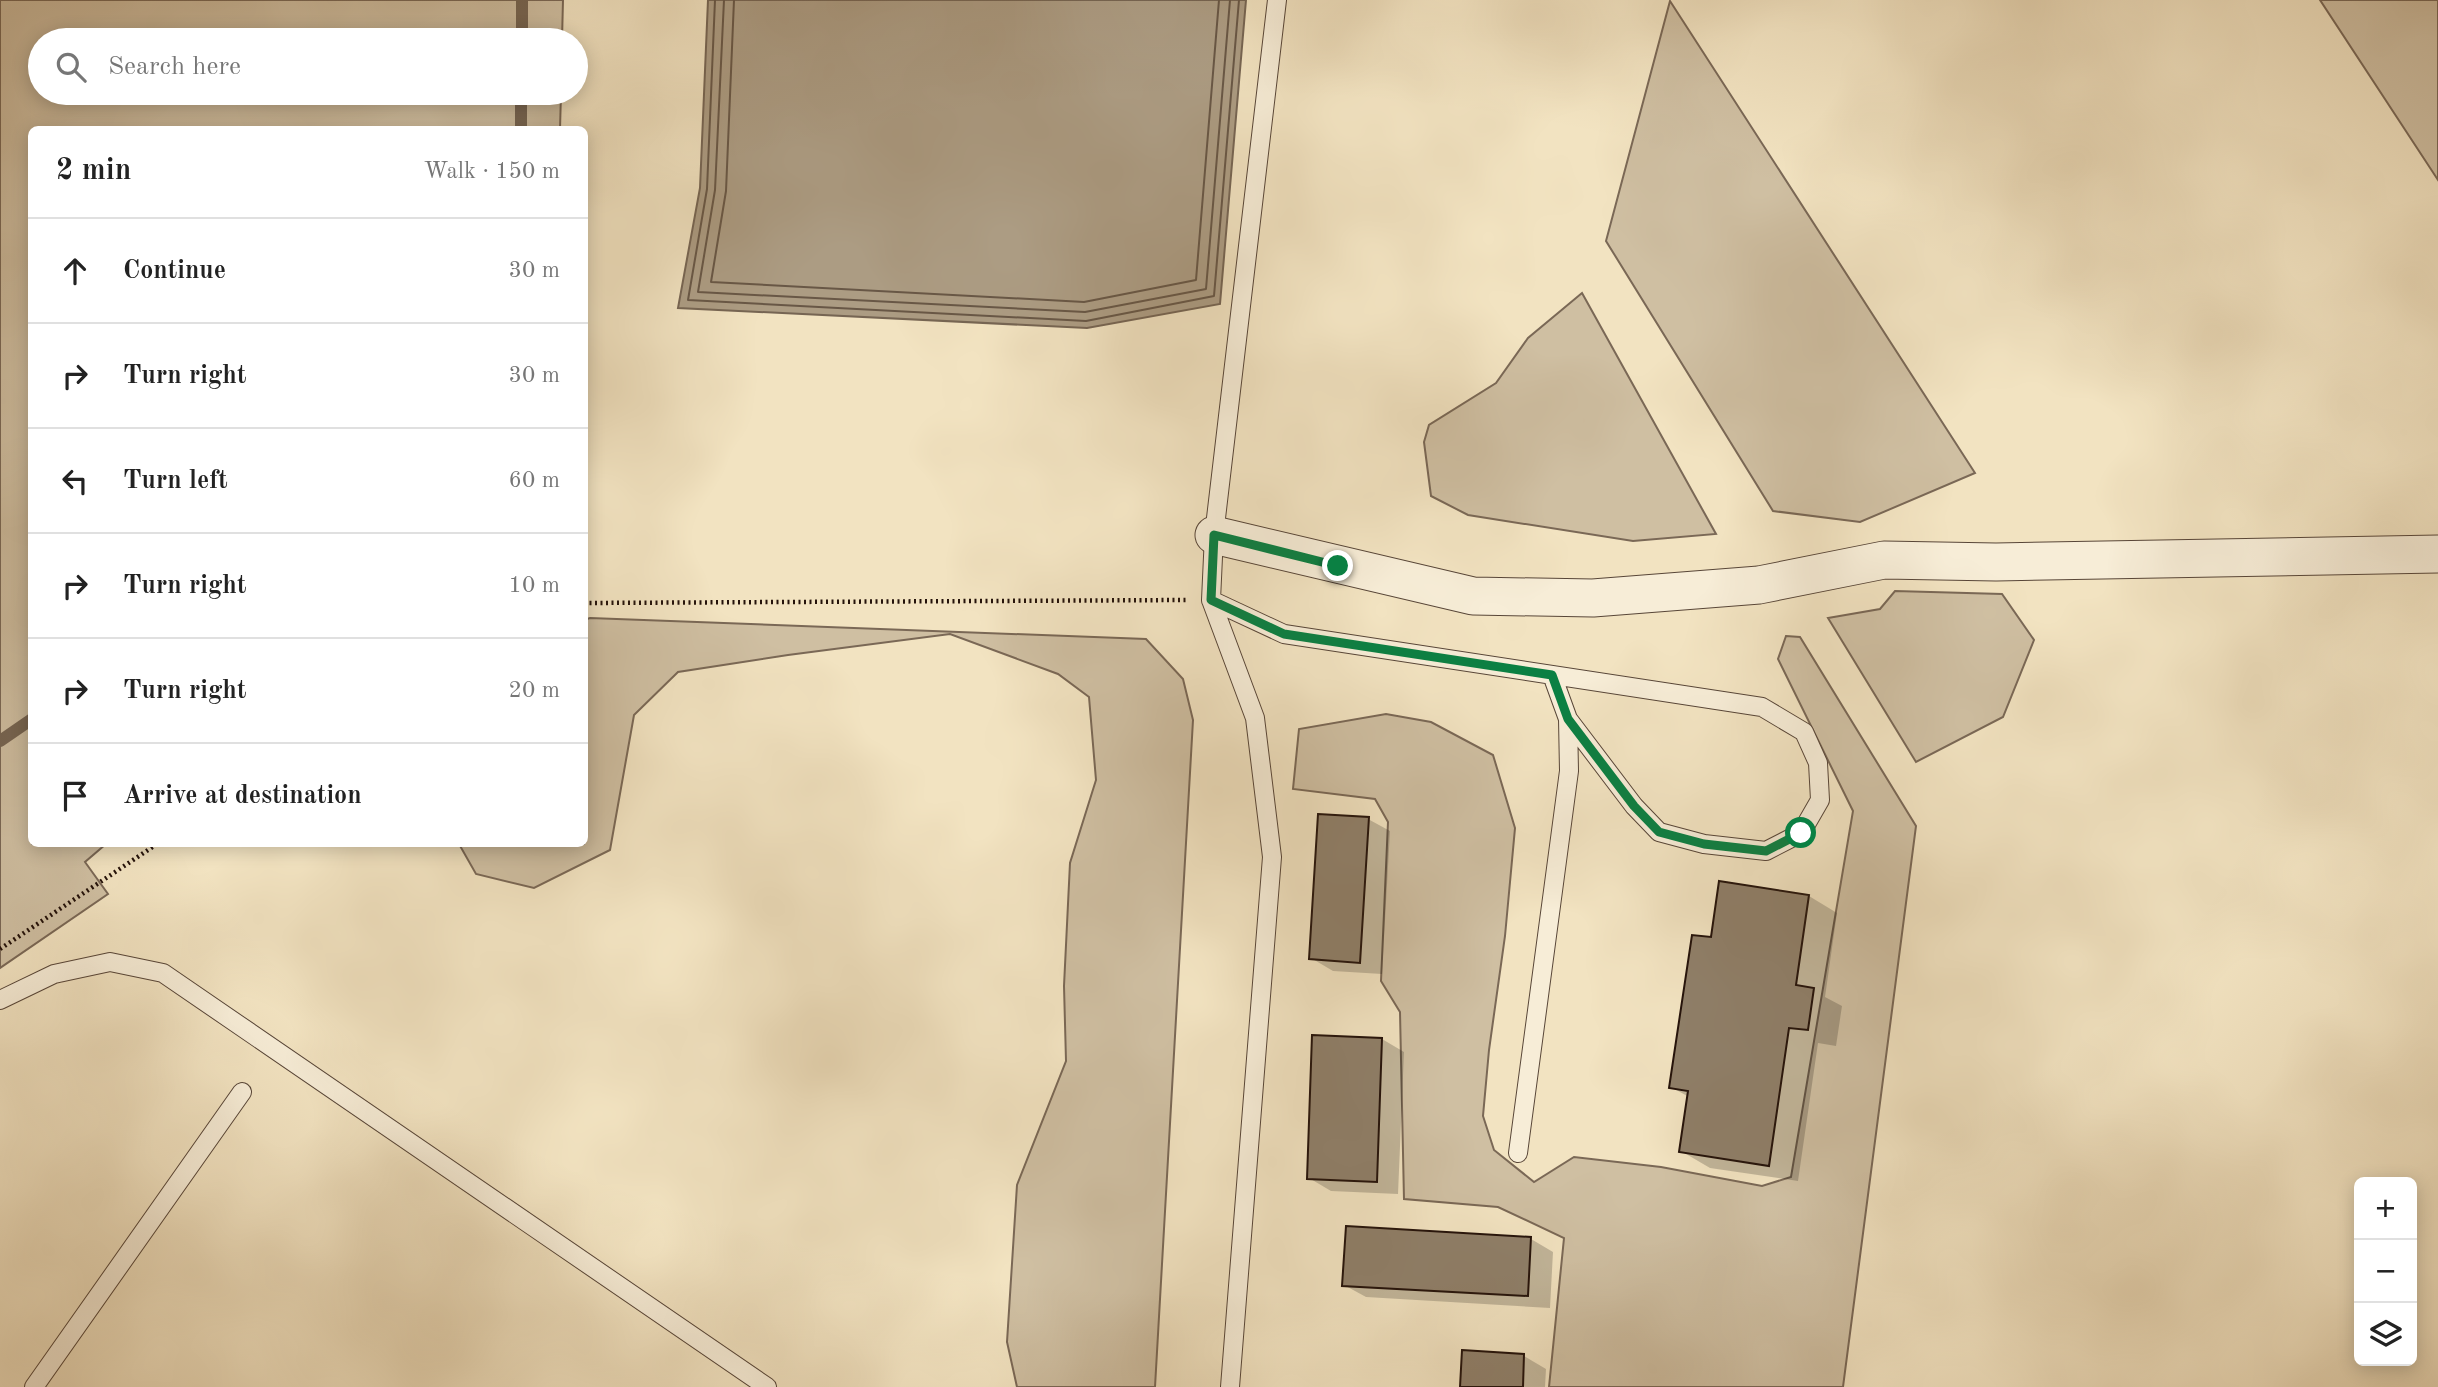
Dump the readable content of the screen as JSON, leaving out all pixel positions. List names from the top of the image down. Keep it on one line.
{"page":{"search":"Search here","heading":["2 min","Walk · 150 m"],"list":[["Continue","30 m"],["Turn right","30 m"],["Turn left","60 m"],["Turn right","10 m"],["Turn right","20 m"],"Arrive at destination"],"map_buttons":["+","−"]}}
